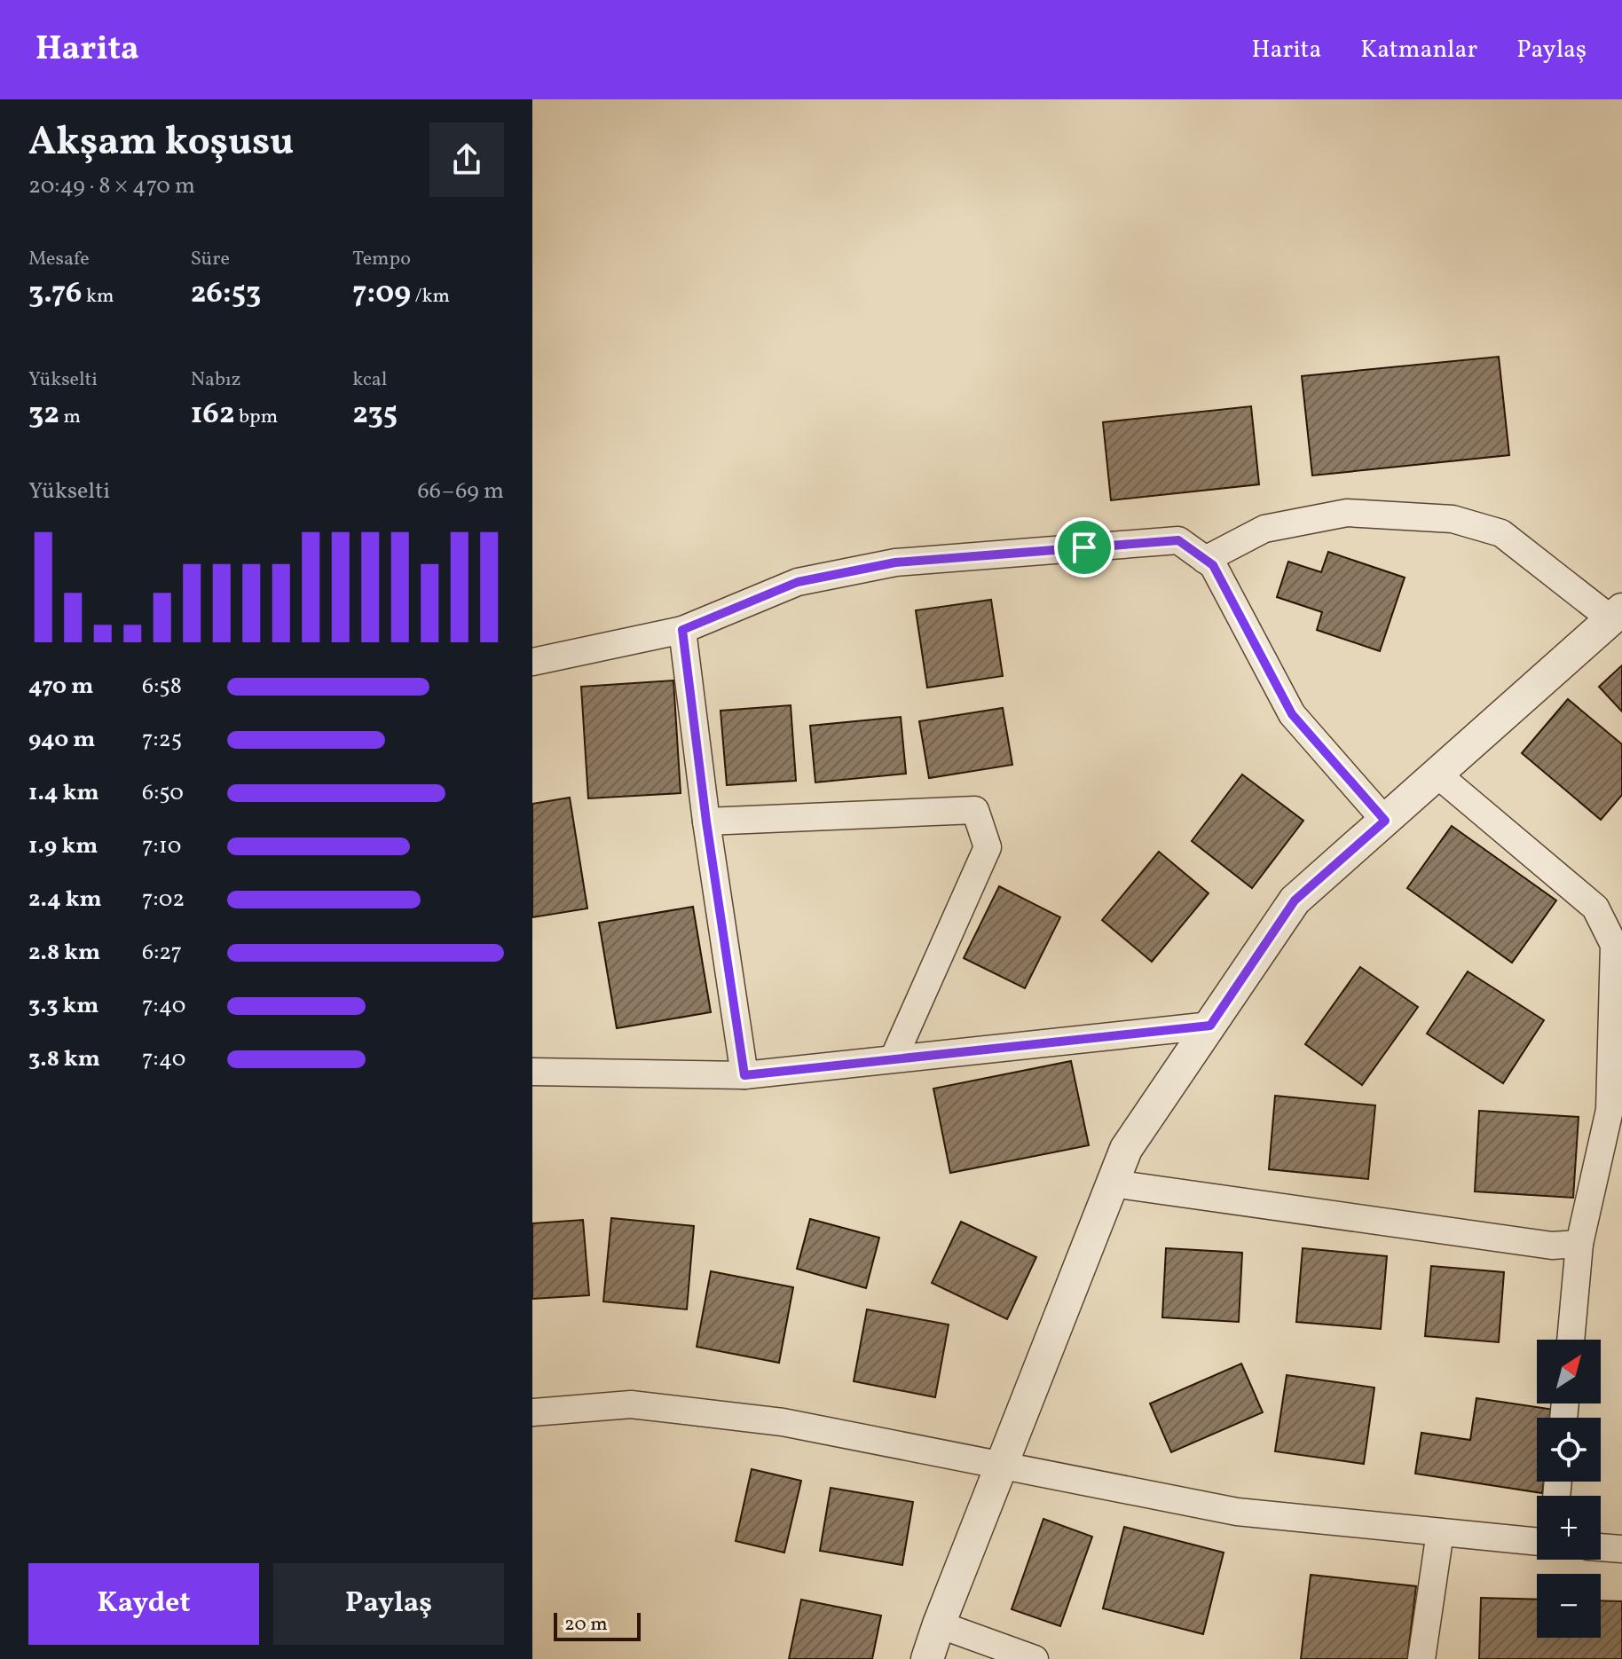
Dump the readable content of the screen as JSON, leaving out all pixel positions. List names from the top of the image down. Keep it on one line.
{"scale_bar":"20 m","north":"top right","page":{"header":"Harita","nav":["Harita","Katmanlar","Paylaş"],"heading":["Akşam koşusu","20:49 · 8 × 470 m"],"stats":[["Mesafe","3.76 km"],["Süre","26:53"],["Tempo","7:09 /km"],["Yükselti","32 m"],["Nabız","162 bpm"],["kcal","235"]],"chart":["Yükselti","66–69 m"],"list":[{"name":"470 m","note":"6:58"},{"name":"940 m","note":"7:25"},{"name":"1.4 km","note":"6:50"},{"name":"1.9 km","note":"7:10"},{"name":"2.4 km","note":"7:02"},{"name":"2.8 km","note":"6:27"},{"name":"3.3 km","note":"7:40"},{"name":"3.8 km","note":"7:40"}],"map_buttons":["+","−"],"buttons":["Kaydet","Paylaş"],"scale":"20 m"}}
